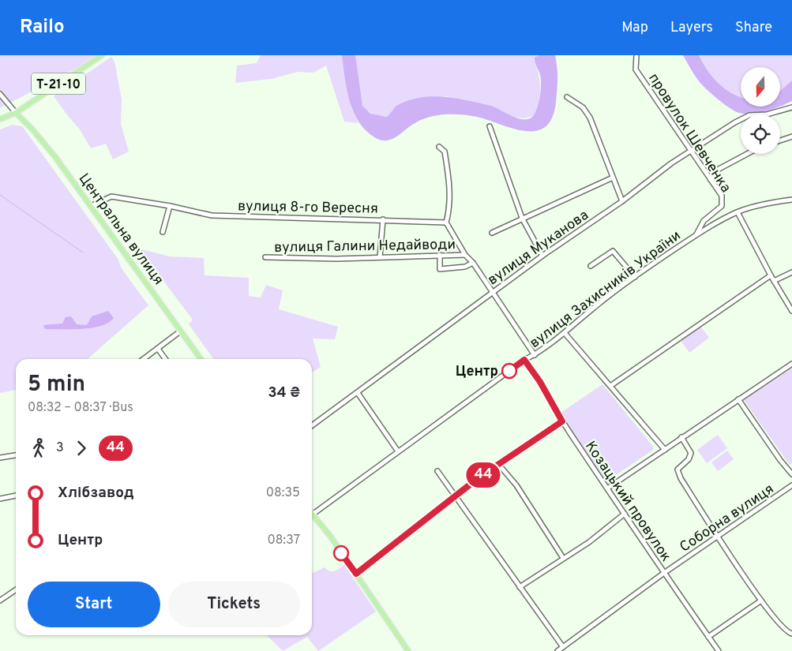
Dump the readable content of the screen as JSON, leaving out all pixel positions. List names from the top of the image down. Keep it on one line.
{"streets":{"main road":["Т-21-10","Центральна вулиця"],"street":["провулок Шевченка","вулиця 8-го Вересня","вулиця Галини Недайводи","вулиця Муканова","вулиця Захисників України","Козацький провулок","Соборна вулиця"]},"crossings":[["Т-21-10","Центральна вулиця"],["провулок Шевченка","вулиця Муканова"],["провулок Шевченка","вулиця Захисників України"],["вулиця 8-го Вересня","Центральна вулиця"],["вулиця Захисників України","Козацький провулок"],["Козацький провулок","Соборна вулиця"]],"places":["Центр"],"lines":["bus line 44"],"north":"bottom","page":{"header":"Railo","nav":["Map","Layers","Share"],"on_map":"44","heading":["5 min","08:32 – 08:37 · Bus","34 ₴"],"legs":["3","44"],"list":[{"name":"Хлібзавод","value":"08:35"},{"name":"Центр","value":"08:37"}],"buttons":["Start","Tickets"]}}
